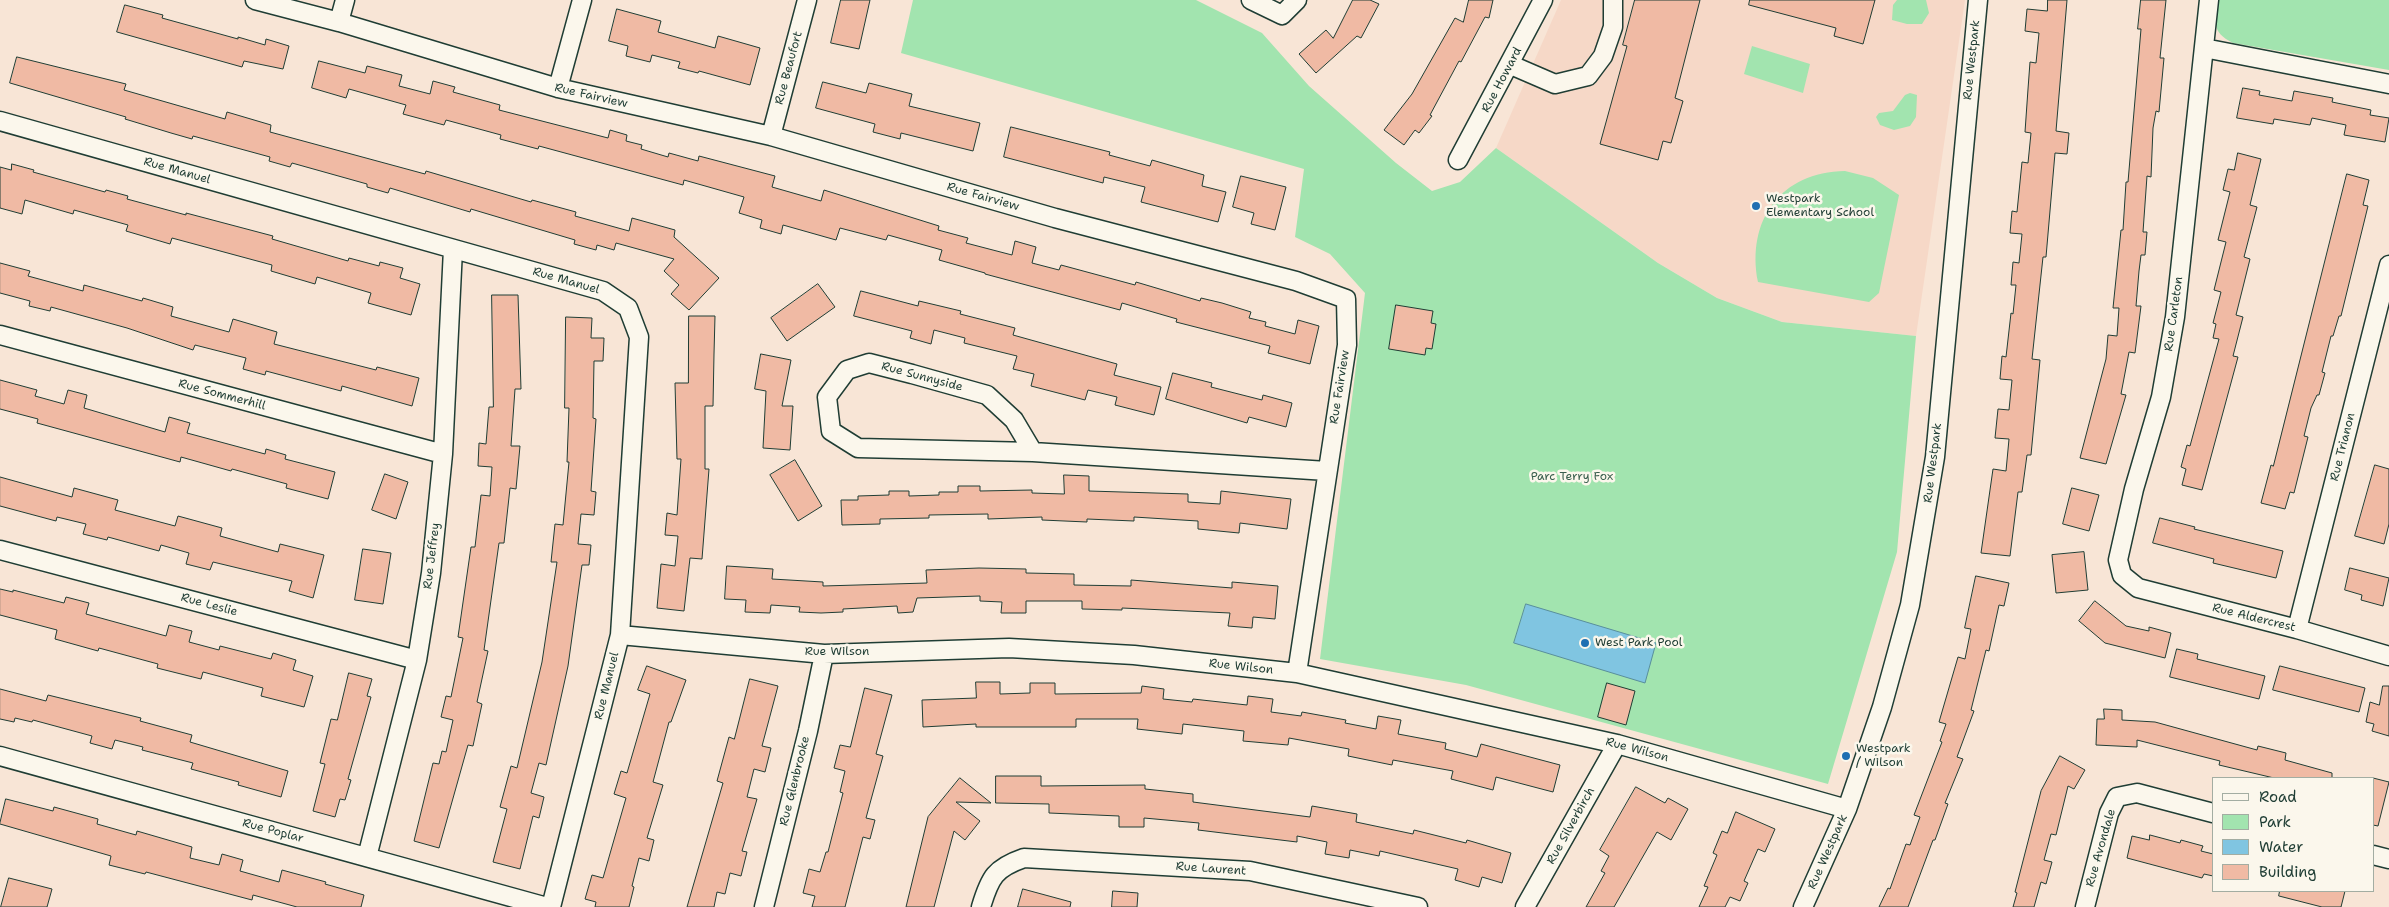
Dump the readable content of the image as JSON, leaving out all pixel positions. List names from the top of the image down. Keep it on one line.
{"streets":{"street":["Rue Westpark","Rue Beaufort","Rue Howard","Rue Fairview","Rue Manuel","Rue Carleton","Rue Sunnyside","Rue Sommerhill","Rue Trianon","Rue Jeffrey","Rue Leslie","Rue Aldercrest","Rue Wilson","Rue Glenbrooke","Rue Silverbirch","Rue Poplar","Rue Avondale","Rue Laurent"]},"crossings":[["Rue Westpark","Rue Wilson"],["Rue Beaufort","Rue Fairview"],["Rue Fairview","Rue Sunnyside"],["Rue Fairview","Rue Wilson"],["Rue Manuel","Rue Jeffrey"],["Rue Manuel","Rue Wilson"],["Rue Manuel","Rue Poplar"],["Rue Carleton","Rue Aldercrest"],["Rue Sommerhill","Rue Jeffrey"],["Rue Trianon","Rue Aldercrest"],["Rue Jeffrey","Rue Leslie"],["Rue Jeffrey","Rue Poplar"],["Rue Wilson","Rue Glenbrooke"],["Rue Wilson","Rue Silverbirch"]],"parks":["Parc Terry Fox"],"places":["Westpark Elementary School","West Park Pool","Westpark / Wilson"],"legend":["Road","Park","Water","Building"]}
